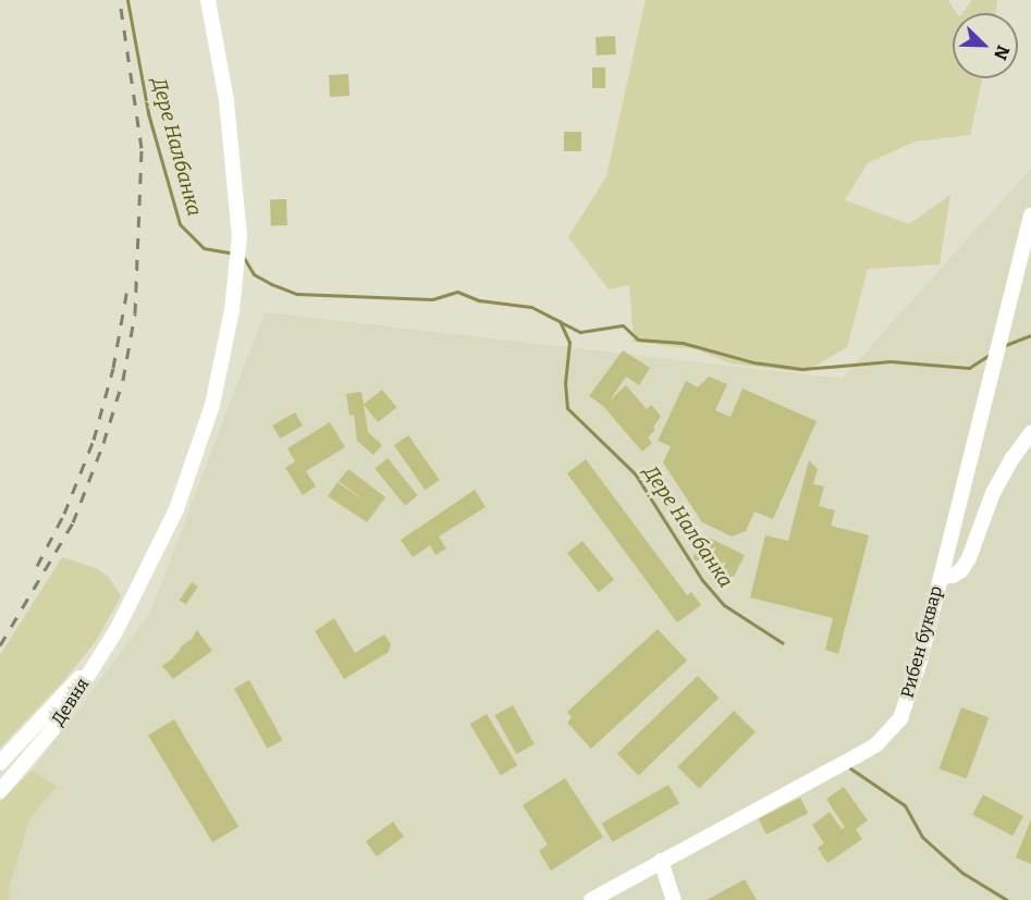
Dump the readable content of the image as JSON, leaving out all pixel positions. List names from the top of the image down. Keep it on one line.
{"streets":{"street":["Рибен буквар","Девня"]},"water":["Дере Налбанка"],"north":"bottom right"}
